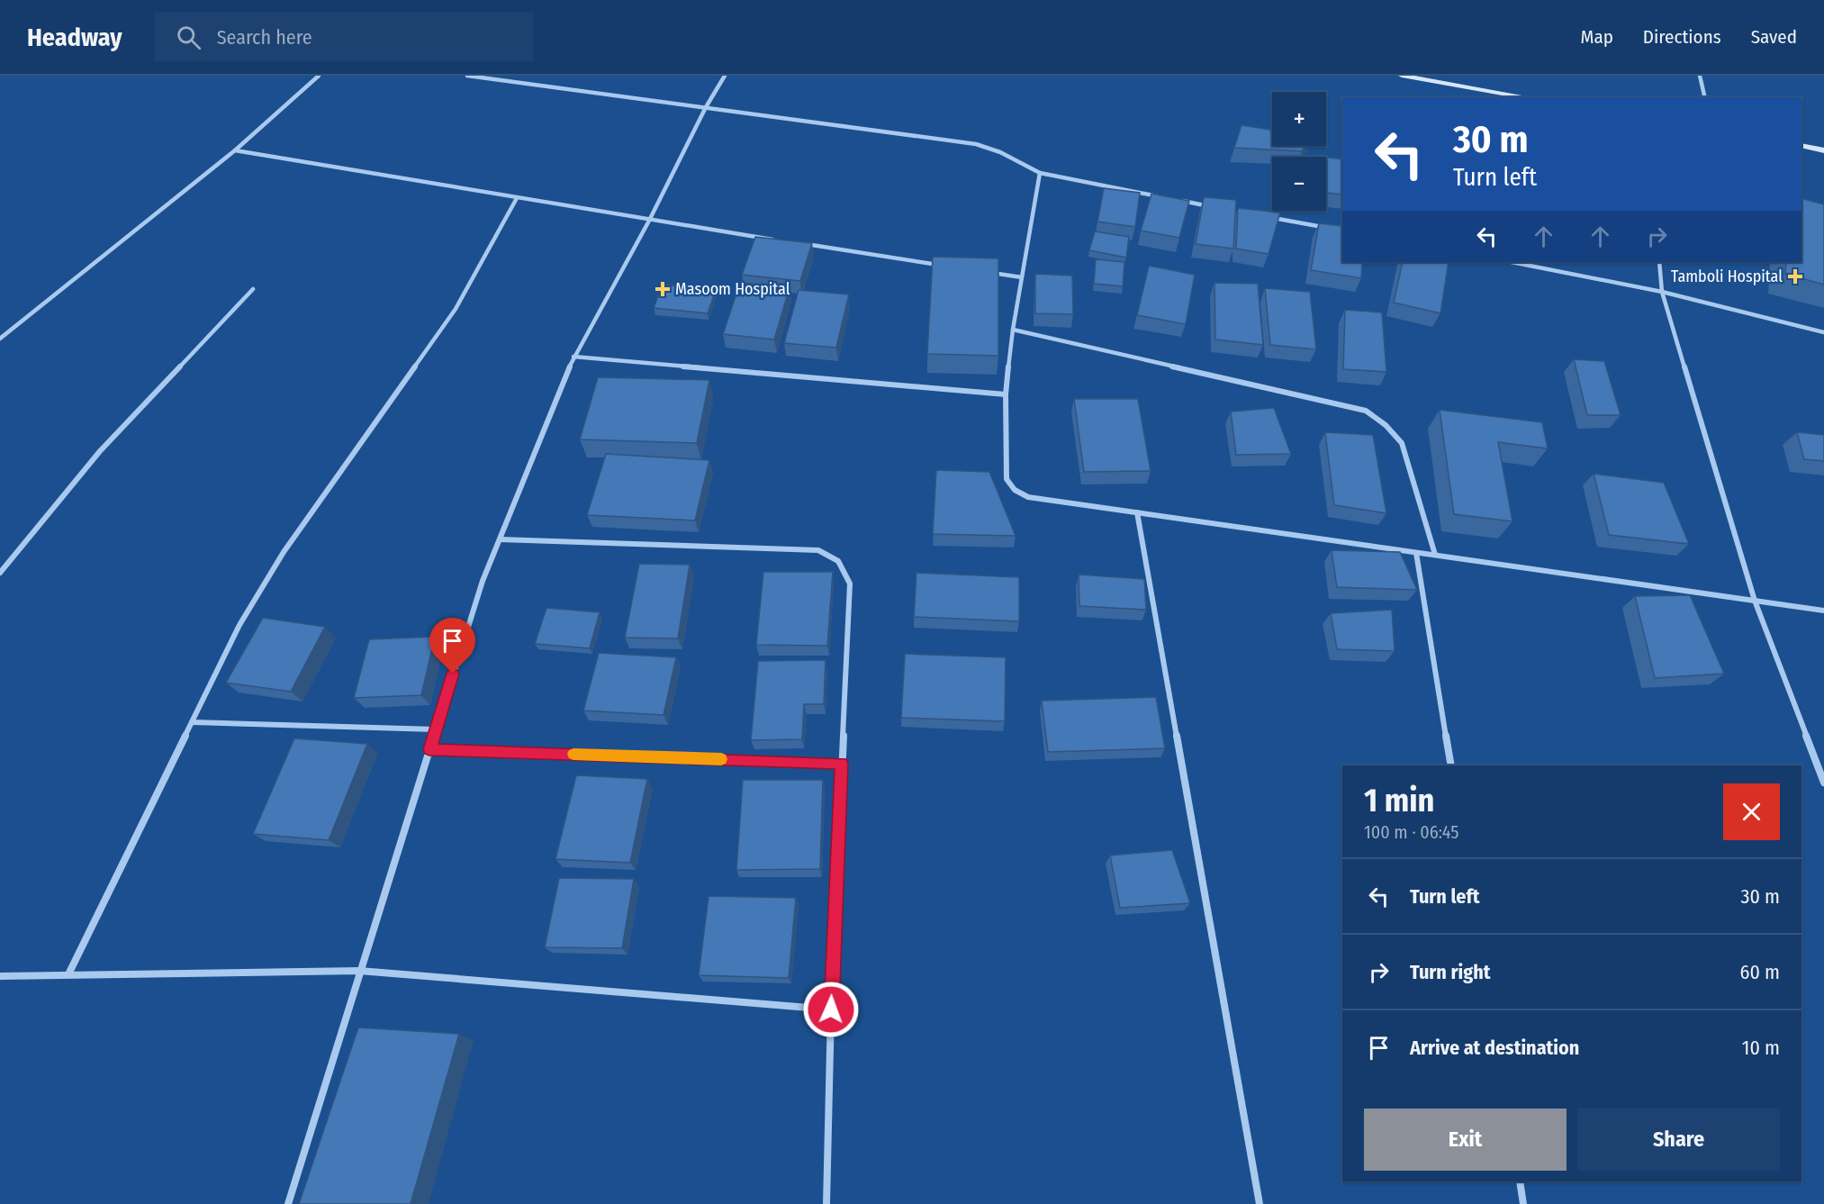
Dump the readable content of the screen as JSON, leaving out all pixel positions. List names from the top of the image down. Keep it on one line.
{"places":{"health":["Tamboli Hospital","Masoom Hospital"]},"page":{"header":"Headway","search":"Search here","nav":["Map","Directions","Saved"],"map_buttons":["+","−"],"turn":["30 m","Turn left"],"heading":["1 min","100 m · 06:45"],"list":[{"name":"Turn left","value":"30 m"},{"name":"Turn right","value":"60 m"},{"name":"Arrive at destination","value":"10 m"}],"buttons":["Exit","Share"]}}
